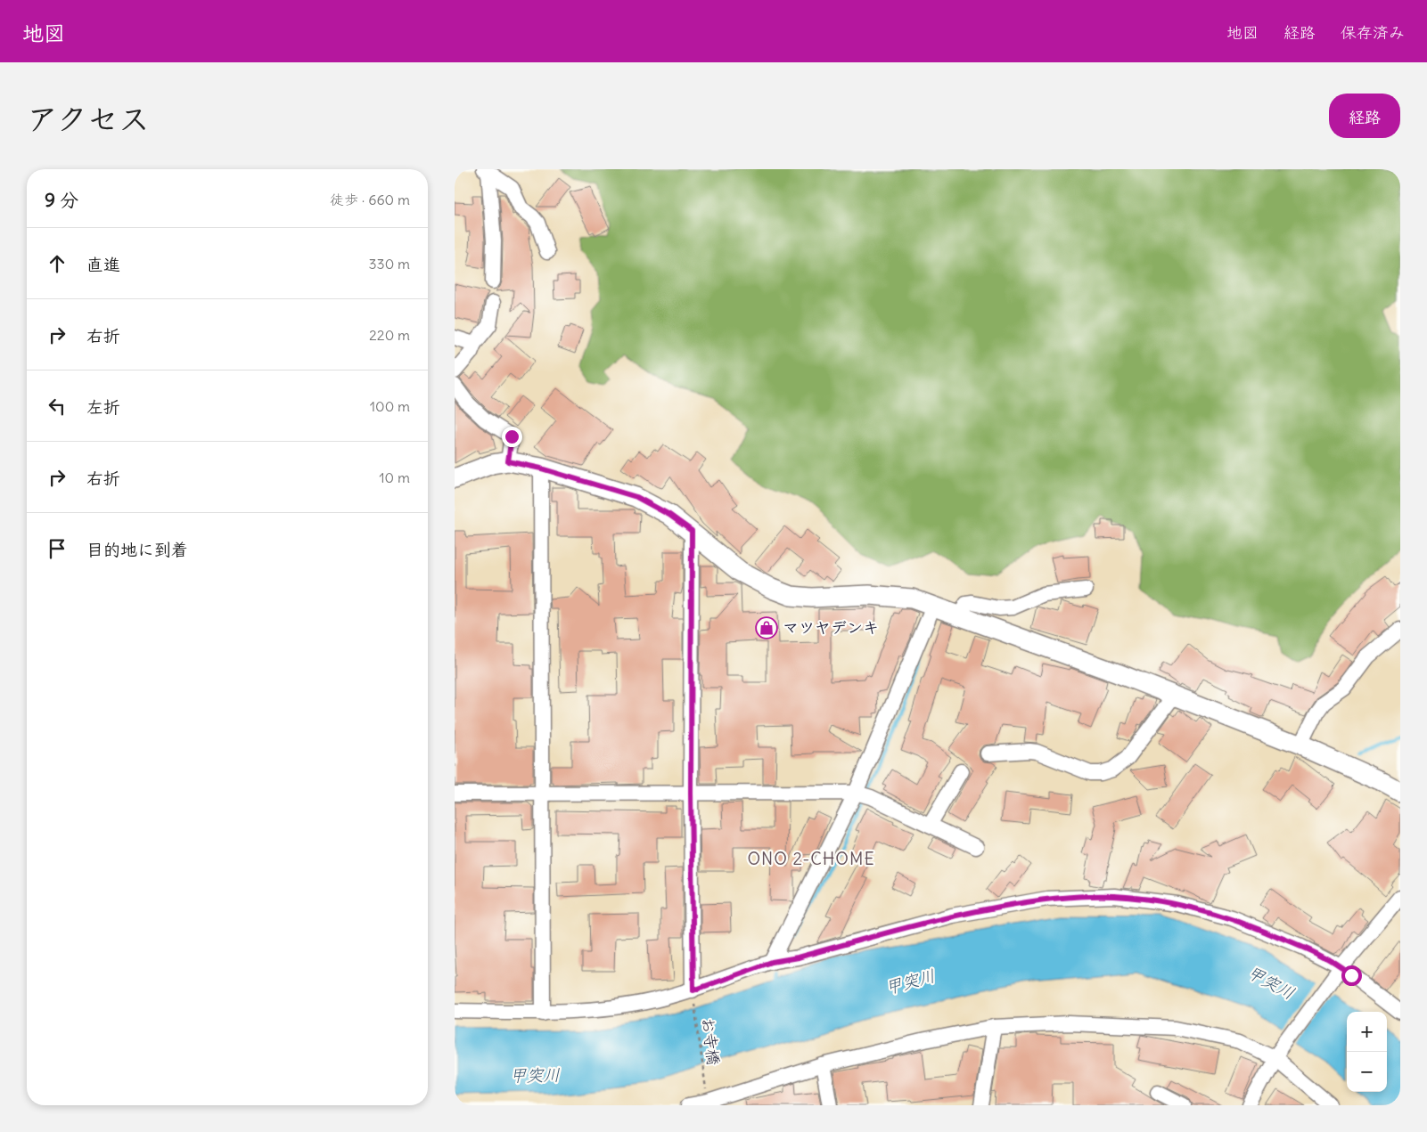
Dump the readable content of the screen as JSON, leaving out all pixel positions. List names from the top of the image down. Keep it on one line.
{"streets":{"path":["お寺橋"]},"districts":["ONO 2-CHOME"],"water":["甲突川"],"places":{"shop":["マツヤデンキ"]},"page":{"header":"地図","nav":["地図","経路","保存済み"],"title":"アクセス","buttons":"経路","heading":["9 分","徒歩 · 660 m"],"list":[["直進","330 m"],["右折","220 m"],["左折","100 m"],["右折","10 m"],"目的地に到着"],"map_buttons":["+","−"]}}
